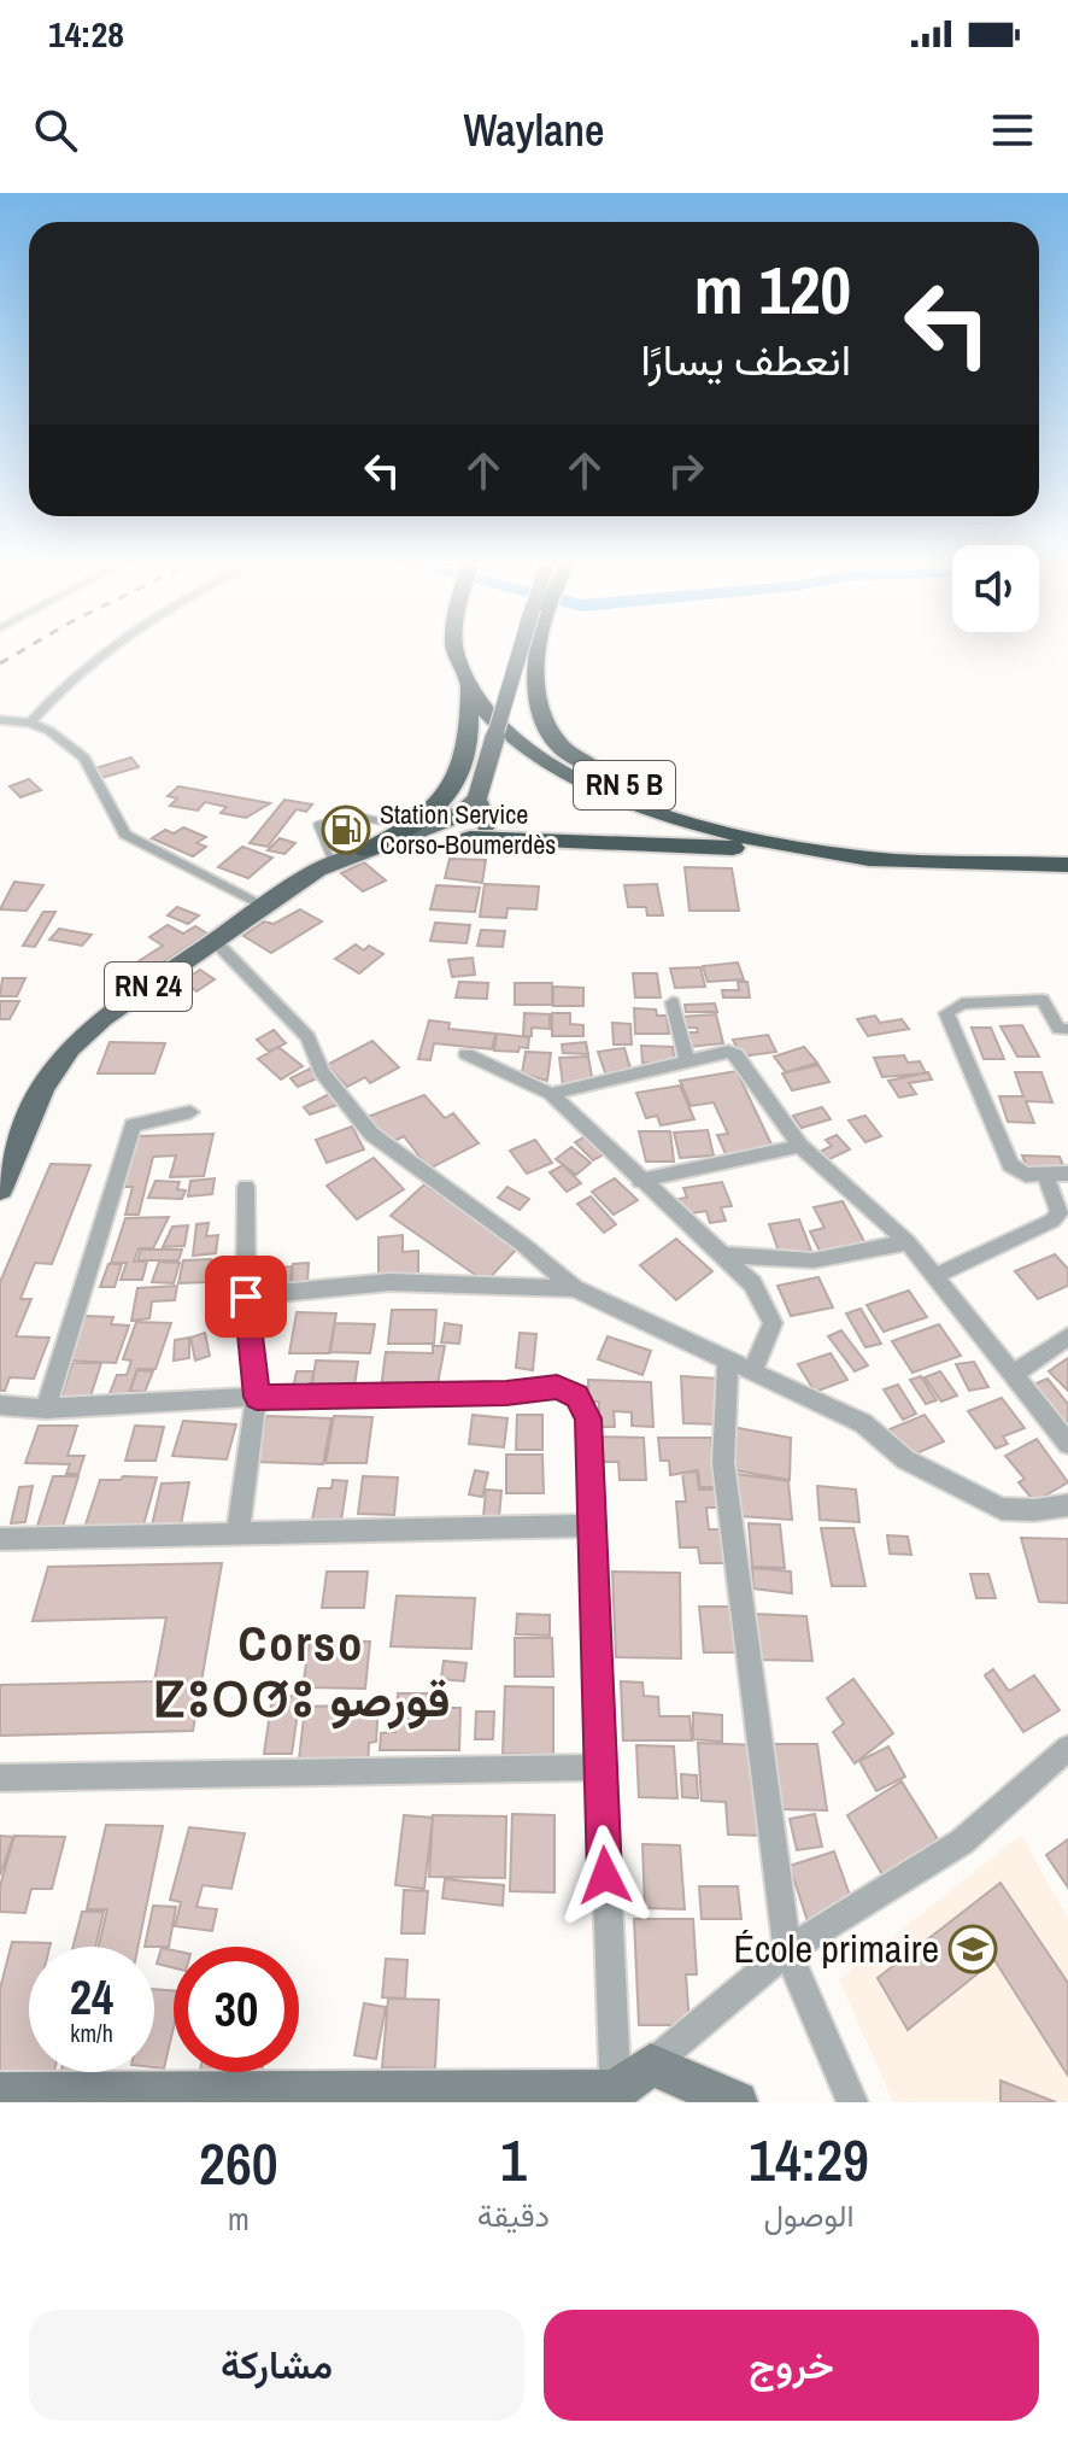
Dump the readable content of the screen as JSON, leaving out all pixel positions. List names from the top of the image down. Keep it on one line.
{"streets":{"highway":["RN 5 B"],"main road":["RN 24"]},"districts":["Corso ⵇⵓⵔⵚⵓ قورصو"],"places":{"fuel station":["Station Service Corso-Boumerdès"],"school or university":["École primaire"]},"page":{"status":"14:28","header":"Waylane","turn":["120 m","انعطف يسارًا"],"speed":"24 km/h","limit":"30","eta":["14:29","الوصول","1","دقيقة","260","m"],"buttons":["خروج","مشاركة"]}}
